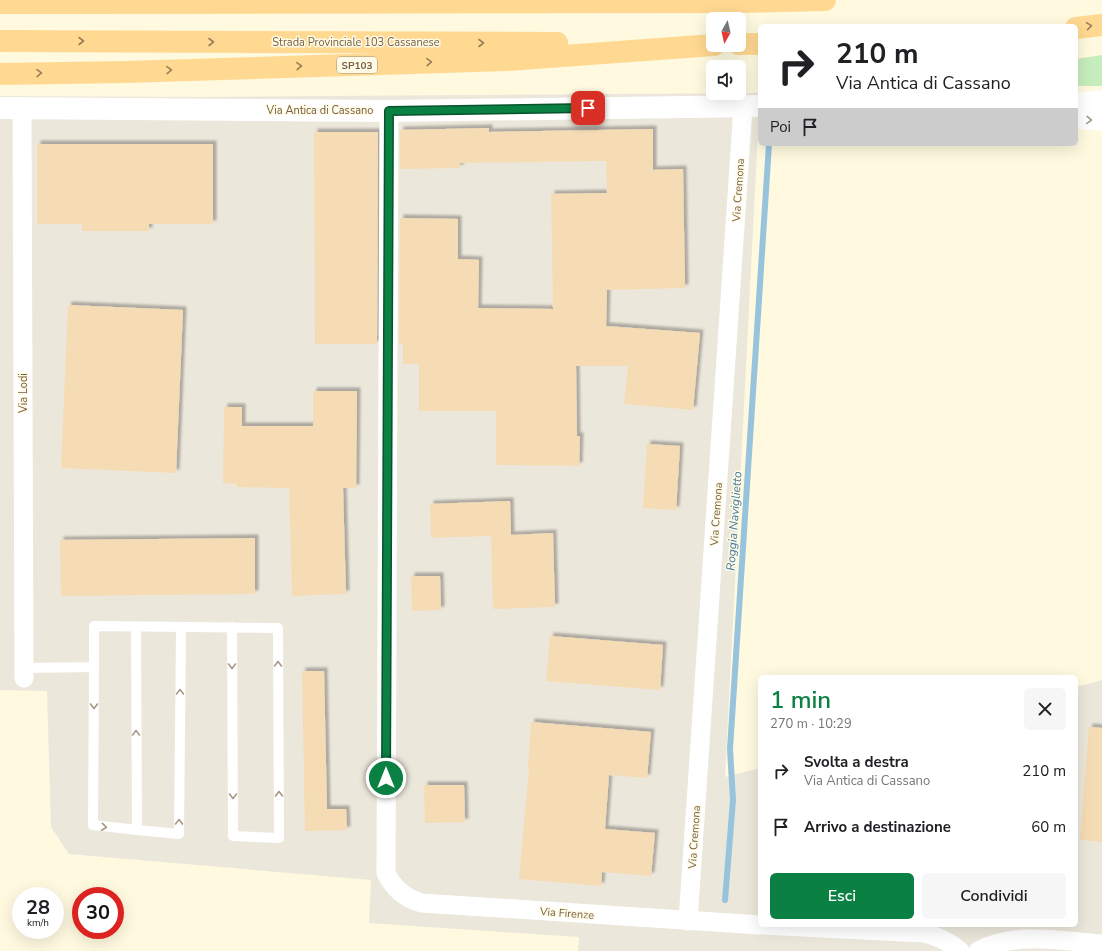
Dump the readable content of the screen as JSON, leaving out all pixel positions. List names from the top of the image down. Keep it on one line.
{"streets":{"highway":["Strada Provinciale 103 Cassanese","SP103"],"main road":["Via Antica di Cassano"],"street":["Via Cremona","Via Lodi","Via Firenze"]},"crossings":[["Via Antica di Cassano","Via Cremona"],["Via Antica di Cassano","Via Lodi"],["Via Antica di Cassano","Via Firenze"],["Via Cremona","Via Firenze"]],"water":["Roggia Naviglietto"],"north":"bottom","page":{"turn":["210 m","Via Antica di Cassano"],"then":"Poi","heading":["1 min","270 m · 10:29"],"list":[{"name":"Svolta a destra","note":"Via Antica di Cassano","value":"210 m"},{"name":"Arrivo a destinazione","value":"60 m"}],"buttons":["Esci","Condividi"],"speed":"28 km/h","limit":"30"}}
